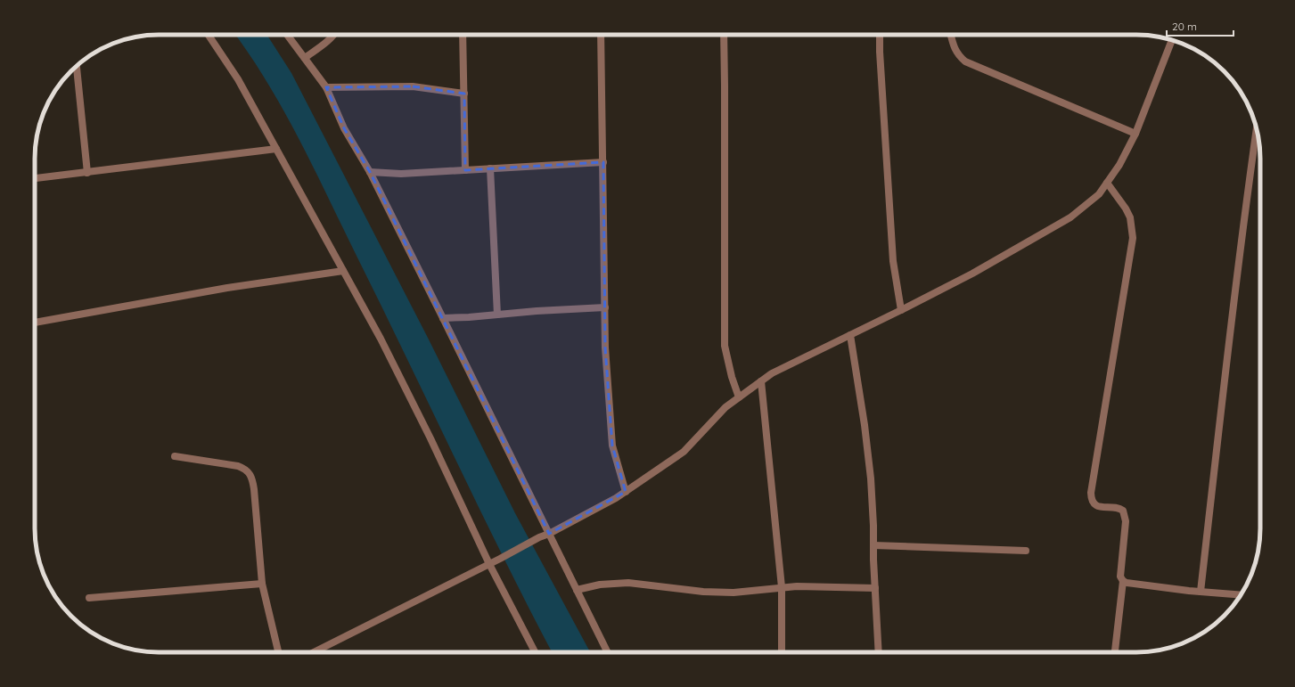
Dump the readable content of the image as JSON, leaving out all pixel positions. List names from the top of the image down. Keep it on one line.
{"scale_bar":"20 m"}
